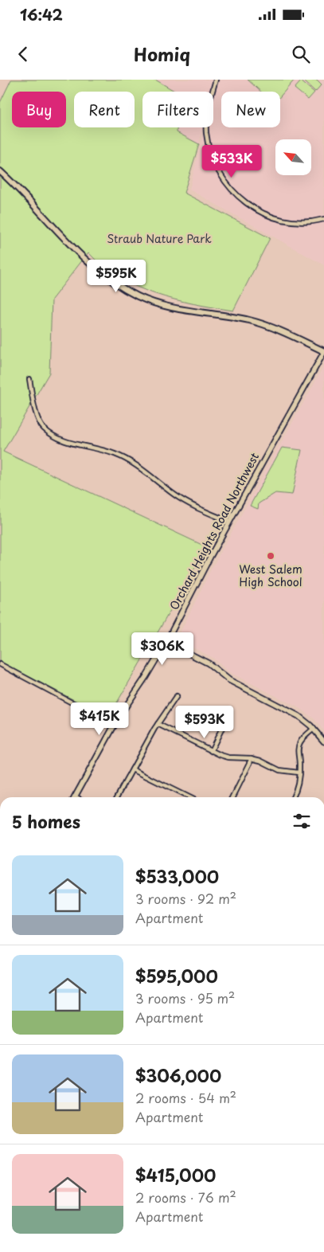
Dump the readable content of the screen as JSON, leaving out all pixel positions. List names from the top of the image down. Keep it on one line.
{"streets":{"street":["Orchard Heights Road Northwest"]},"parks":["Straub Nature Park"],"places":["West Salem High School"],"north":"top left","page":{"status":"16:42","header":"Homiq","chip":["Buy","Rent","Filters","New"],"price":["$533K","$595K","$306K","$415K","$593K"],"heading":"5 homes","list":[{"name":"$533,000","note":"3 rooms · 92 m² · Apartment"},{"name":"$595,000","note":"3 rooms · 95 m² · Apartment"},{"name":"$306,000","note":"2 rooms · 54 m² · Apartment"},{"name":"$415,000","note":"2 rooms · 76 m² · Apartment"}]}}
